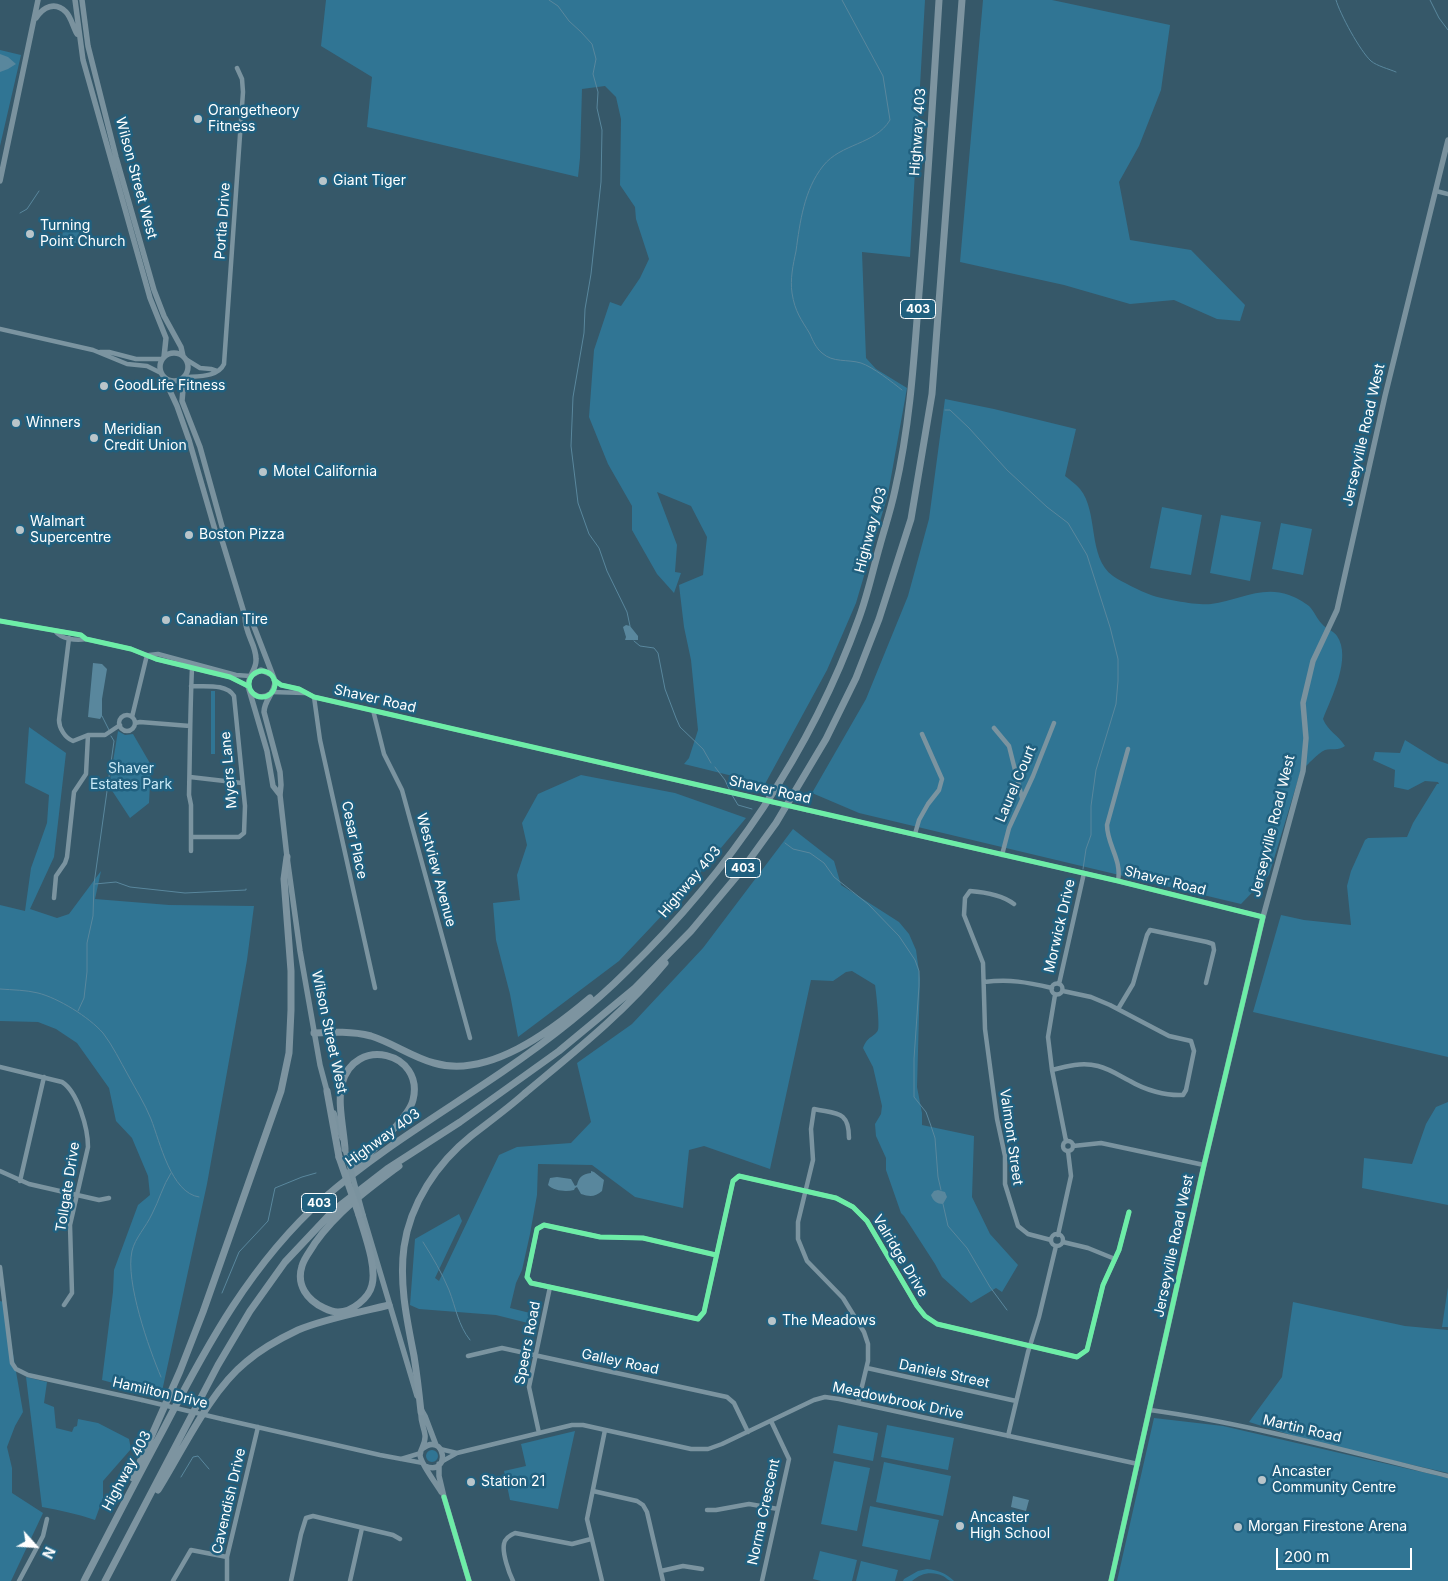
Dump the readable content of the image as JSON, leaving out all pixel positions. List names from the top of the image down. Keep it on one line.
{"streets":{"highway":["Highway 403","403"],"main road":["Wilson Street West","Jerseyville Road West"],"street":["Portia Drive","Shaver Road","Myers Lane","Laurel Court","Cesar Place","Westview Avenue","Morwick Drive","Valmont Street","Tollgate Drive","Valridge Drive","Speers Road","Galley Road","Daniels Street","Hamilton Drive","Meadowbrook Drive","Martin Road","Cavendish Drive","Norma Crescent"]},"crossings":[["Highway 403","403"],["Wilson Street West","Shaver Road"],["Wilson Street West","Hamilton Drive"],["Wilson Street West","Meadowbrook Drive"],["Jerseyville Road West","Shaver Road"],["Jerseyville Road West","Meadowbrook Drive"],["Jerseyville Road West","Martin Road"],["Shaver Road","Laurel Court"],["Shaver Road","Cesar Place"],["Shaver Road","Westview Avenue"],["Shaver Road","Morwick Drive"],["Valridge Drive","Speers Road"],["Speers Road","Galley Road"],["Speers Road","Meadowbrook Drive"],["Galley Road","Meadowbrook Drive"],["Hamilton Drive","Meadowbrook Drive"],["Hamilton Drive","Cavendish Drive"],["Meadowbrook Drive","Norma Crescent"]],"parks":["Shaver Estates Park"],"places":["Orangetheory Fitness","Giant Tiger","Turning Point Church","GoodLife Fitness","Winners","Meridian Credit Union","Motel California","Walmart Supercentre","Boston Pizza","Canadian Tire","The Meadows","Ancaster Community Centre","Station 21","Ancaster High School","Morgan Firestone Arena"],"scale_bar":"200 m","north":"bottom right"}
